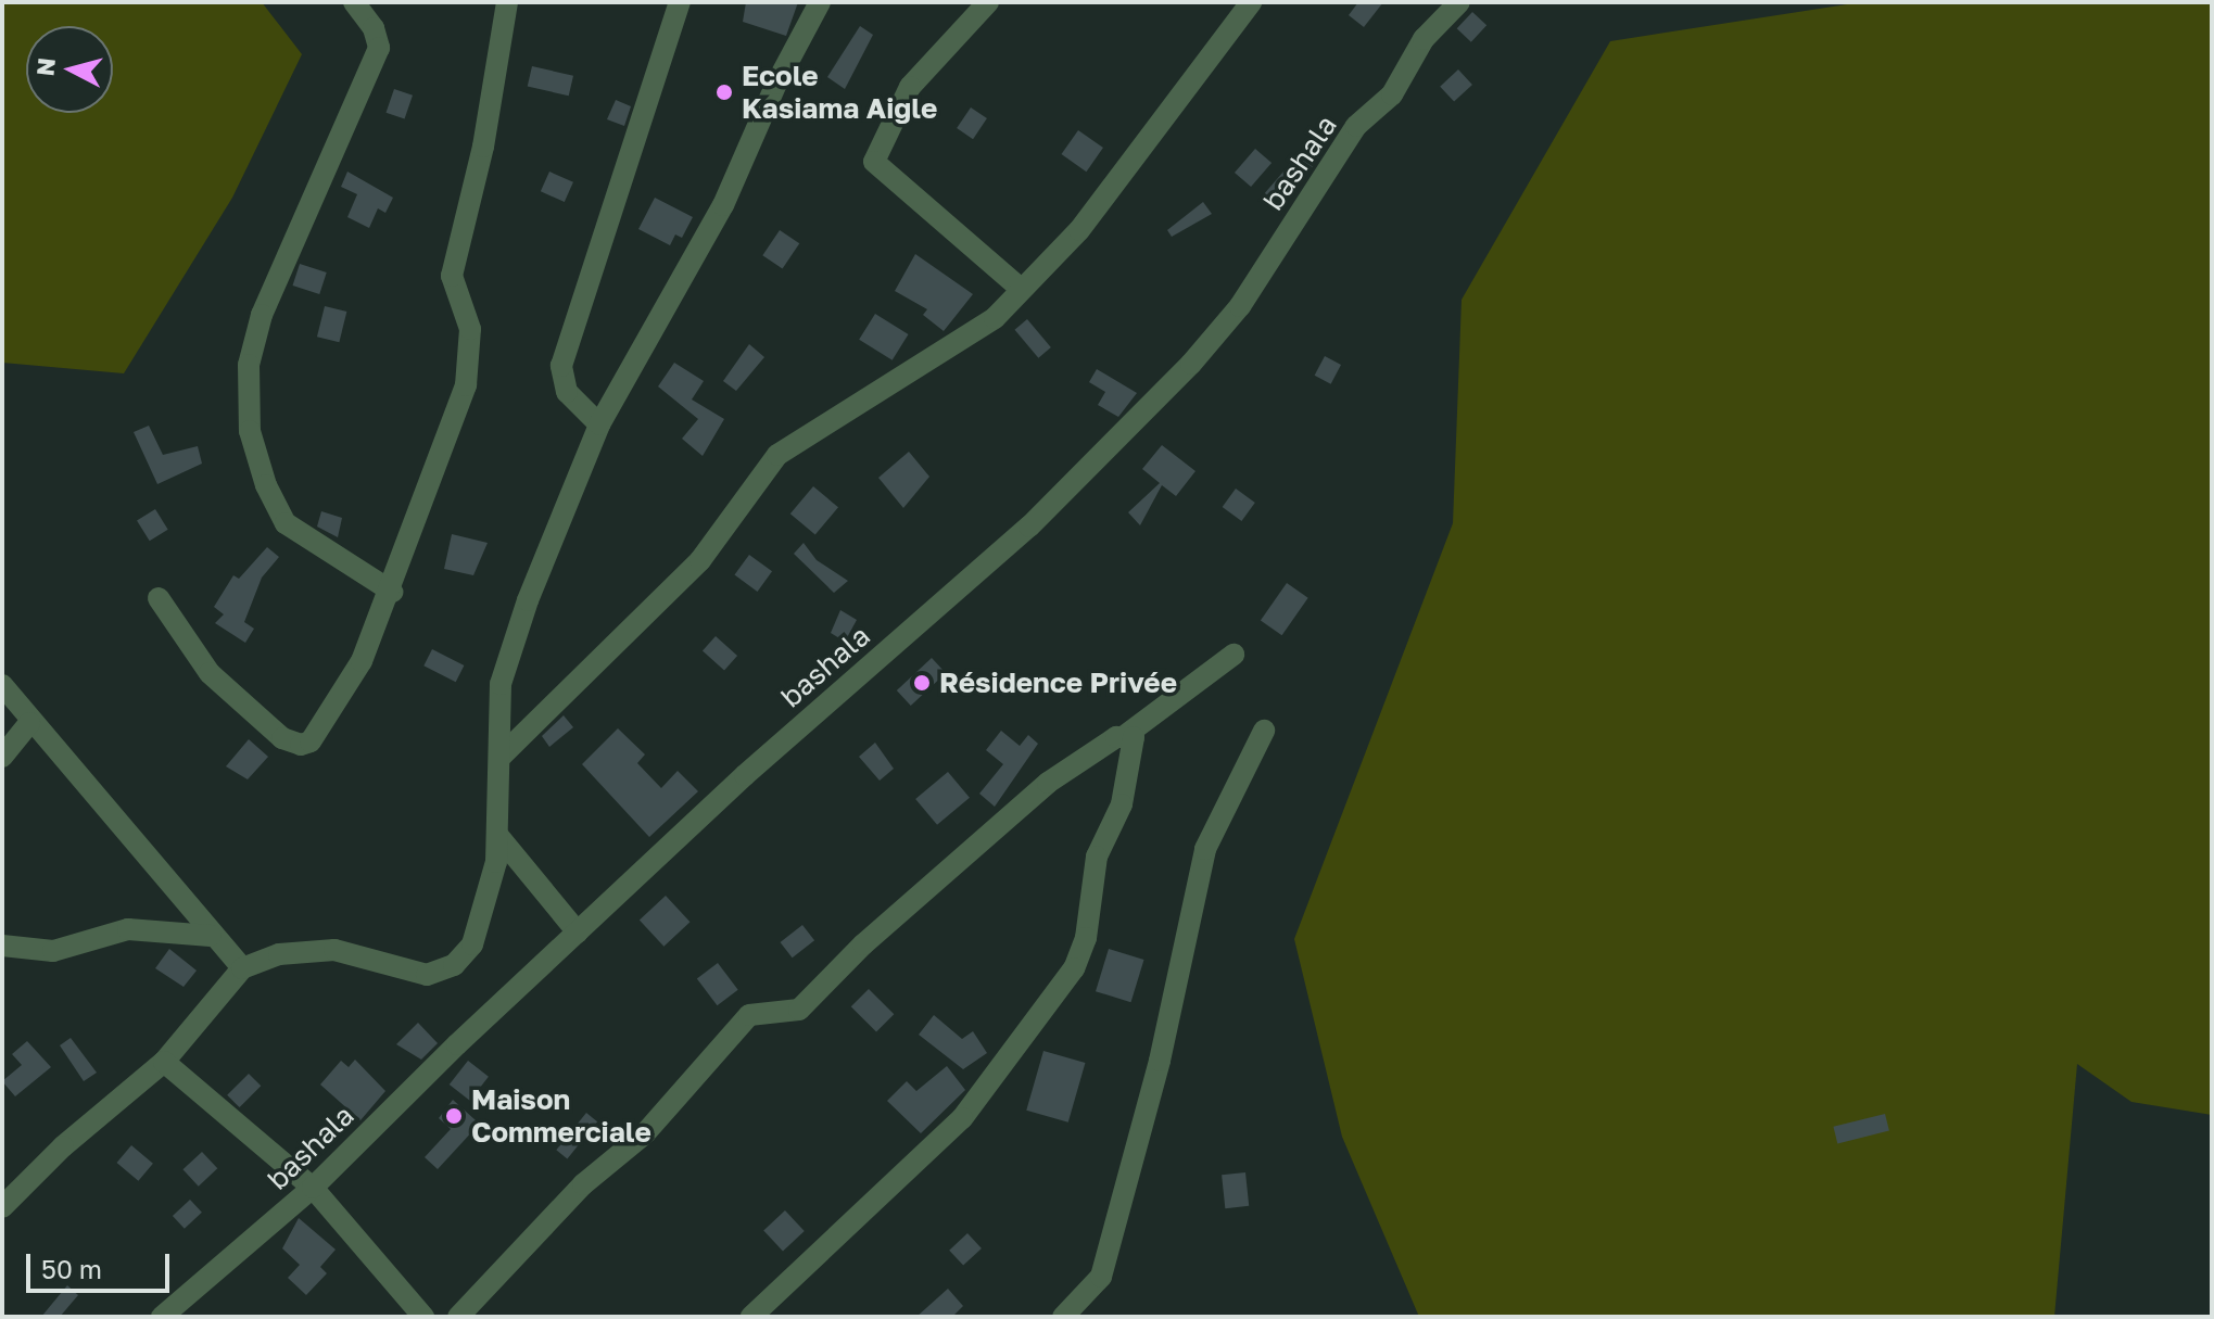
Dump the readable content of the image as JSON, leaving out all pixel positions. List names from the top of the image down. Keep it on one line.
{"streets":{"street":["bashala"]},"places":["Ecole Kasiama Aigle","Résidence Privée","Maison Commerciale"],"scale_bar":"50 m","north":"left"}
